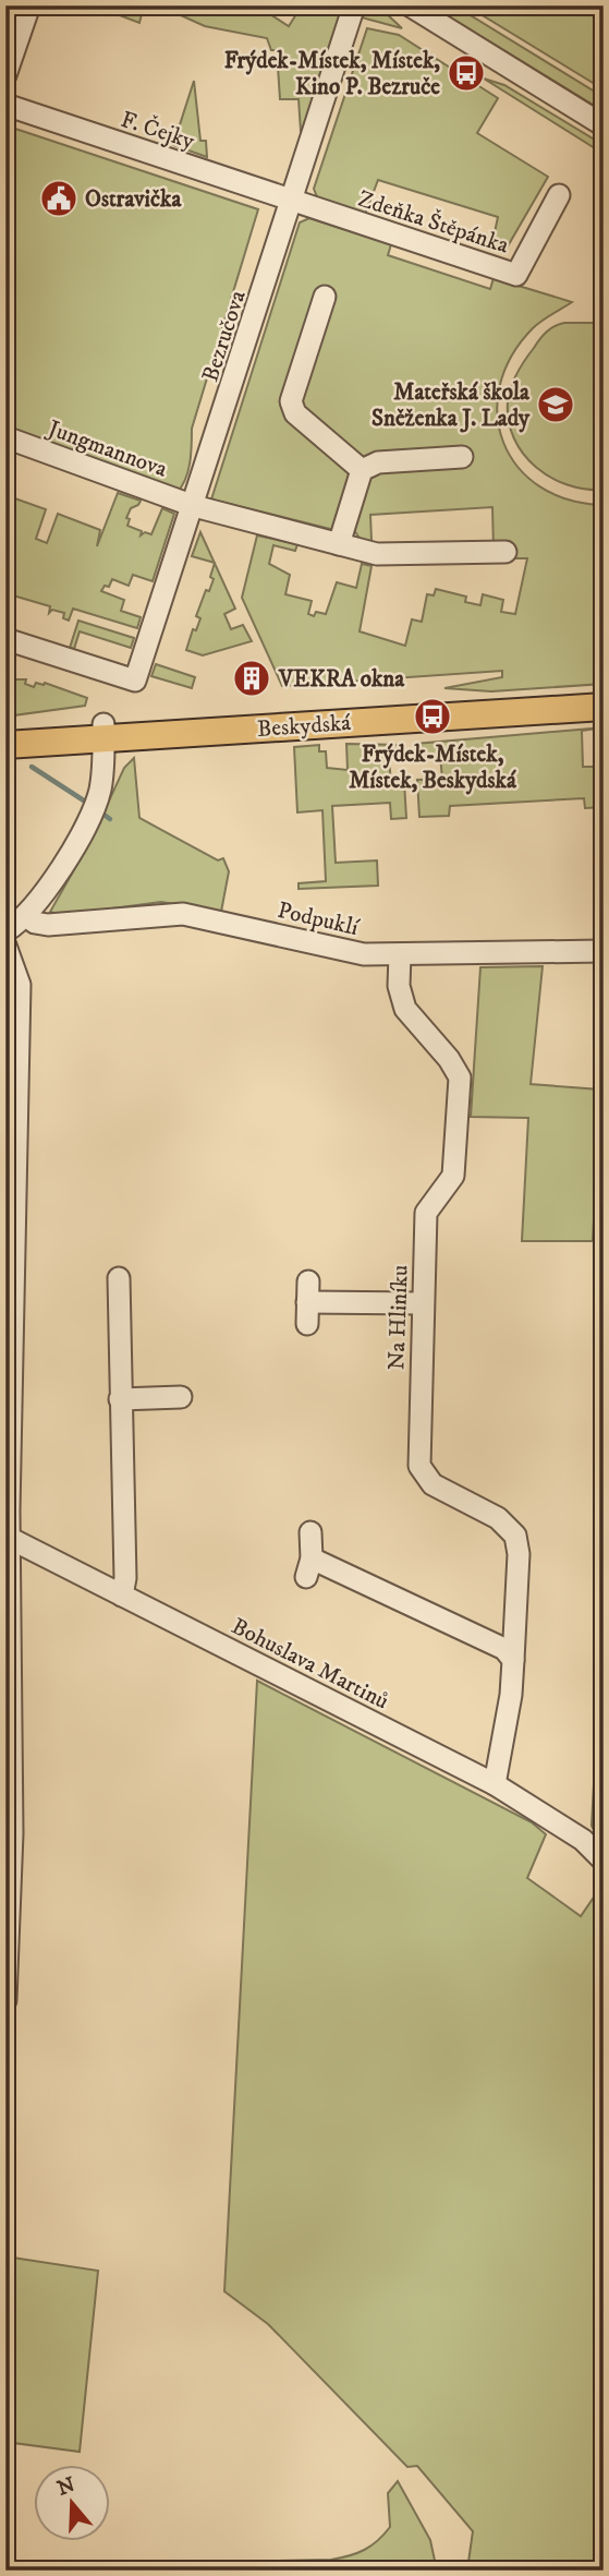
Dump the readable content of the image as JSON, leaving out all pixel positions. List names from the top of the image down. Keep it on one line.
{"streets":{"main road":["Beskydská"],"street":["F. Čejky","Zdeňka Štěpánka","Bezručova","Jungmannova","Podpuklí","Na Hliníku","Bohuslava Martinů"]},"crossings":[["F. Čejky","Zdeňka Štěpánka"],["F. Čejky","Bezručova"],["Zdeňka Štěpánka","Bezručova"],["Bezručova","Jungmannova"],["Podpuklí","Na Hliníku"],["Na Hliníku","Bohuslava Martinů"]],"places":{"bus stop":["Frýdek-Místek, Místek, Kino P. Bezruče","Frýdek-Místek, Místek, Beskydská"],"public building":["Ostravička"],"school or university":["Mateřská škola Sněženka J. Lady"],"building":["VEKRA okna"]},"north":"top"}
